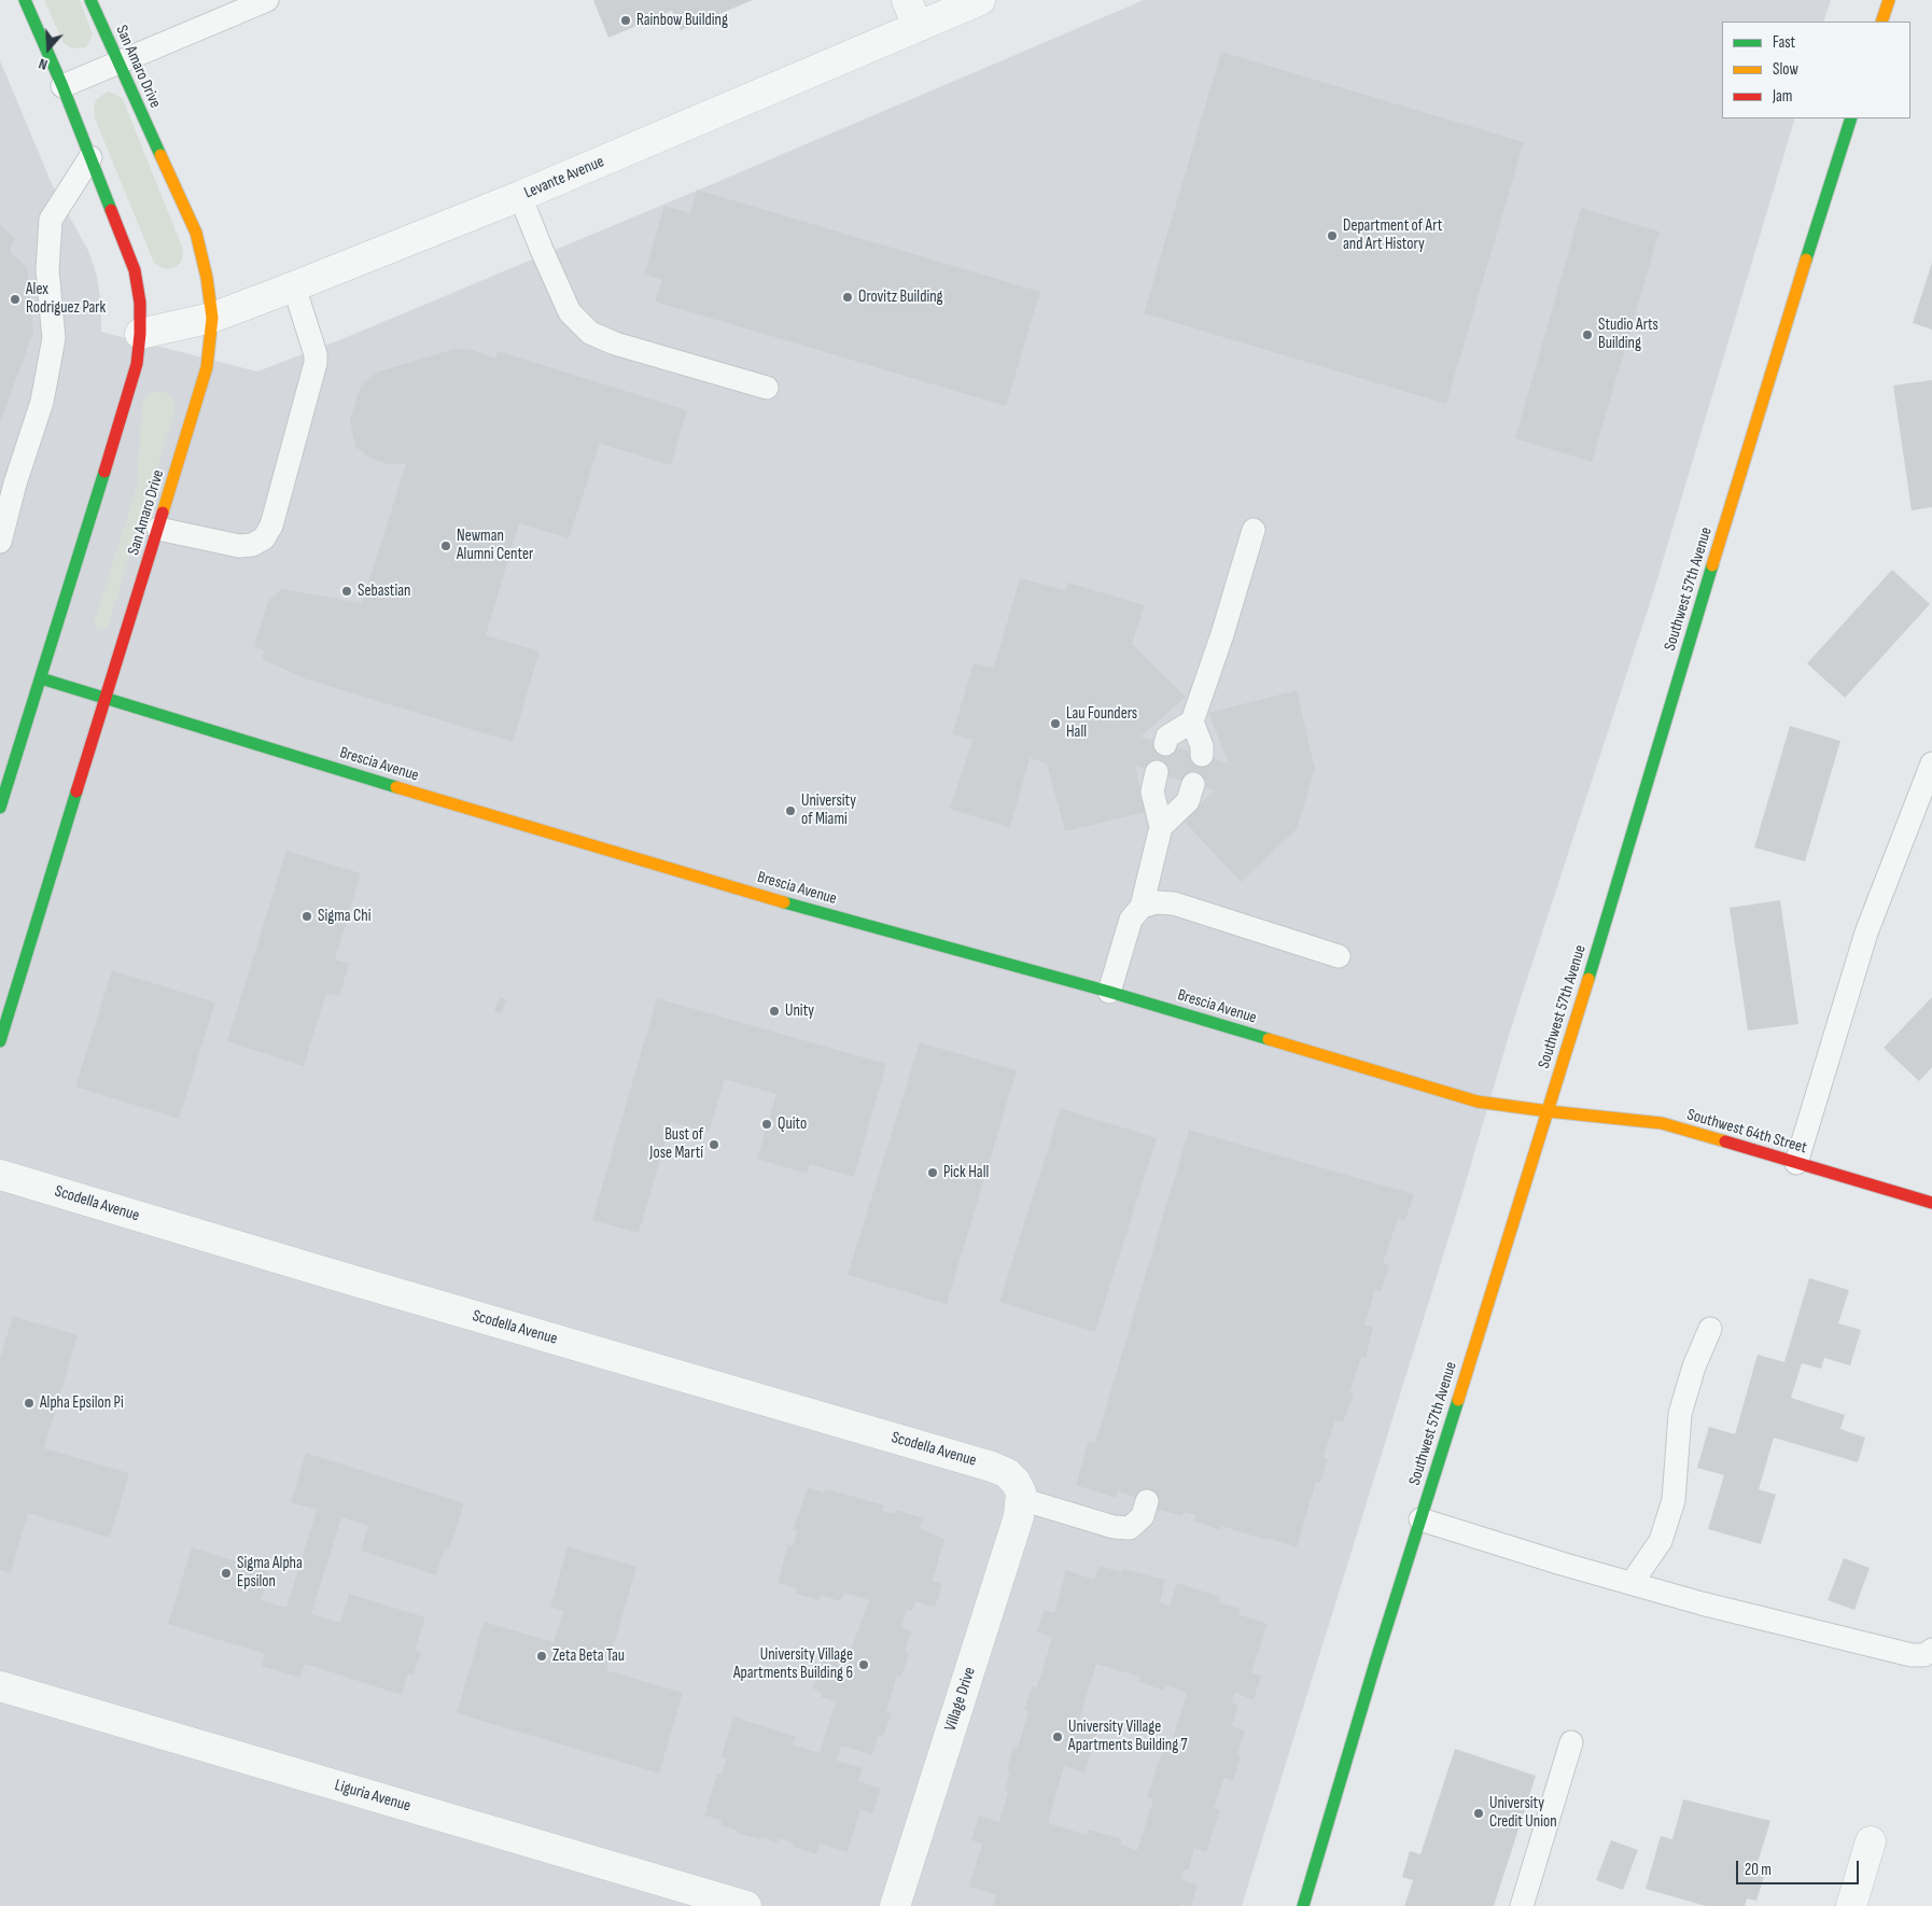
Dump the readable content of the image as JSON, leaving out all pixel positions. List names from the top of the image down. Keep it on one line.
{"streets":{"street":["San Amaro Drive","Levante Avenue","Southwest 57th Avenue","Brescia Avenue","Southwest 64th Street","Scodella Avenue","Village Drive","Liguria Avenue"]},"crossings":[["San Amaro Drive","Levante Avenue"],["San Amaro Drive","Brescia Avenue"],["Southwest 57th Avenue","Brescia Avenue"],["Southwest 57th Avenue","Southwest 64th Street"],["Brescia Avenue","Southwest 64th Street"],["Scodella Avenue","Village Drive"]],"places":["Rainbow Building","Department of Art and Art History","Orovitz Building","Alex Rodriguez Park","Studio Arts Building","Newman Alumni Center","Sebastian","Lau Founders Hall","University of Miami","Sigma Chi","Unity","Quito","Bust of Jose Martí","Pick Hall","Alpha Epsilon Pi","Sigma Alpha Epsilon","Zeta Beta Tau","University Village Apartments Building 6","University Village Apartments Building 7","University Credit Union"],"legend":["Fast","Slow","Jam"],"scale_bar":"20 m","north":"bottom"}
